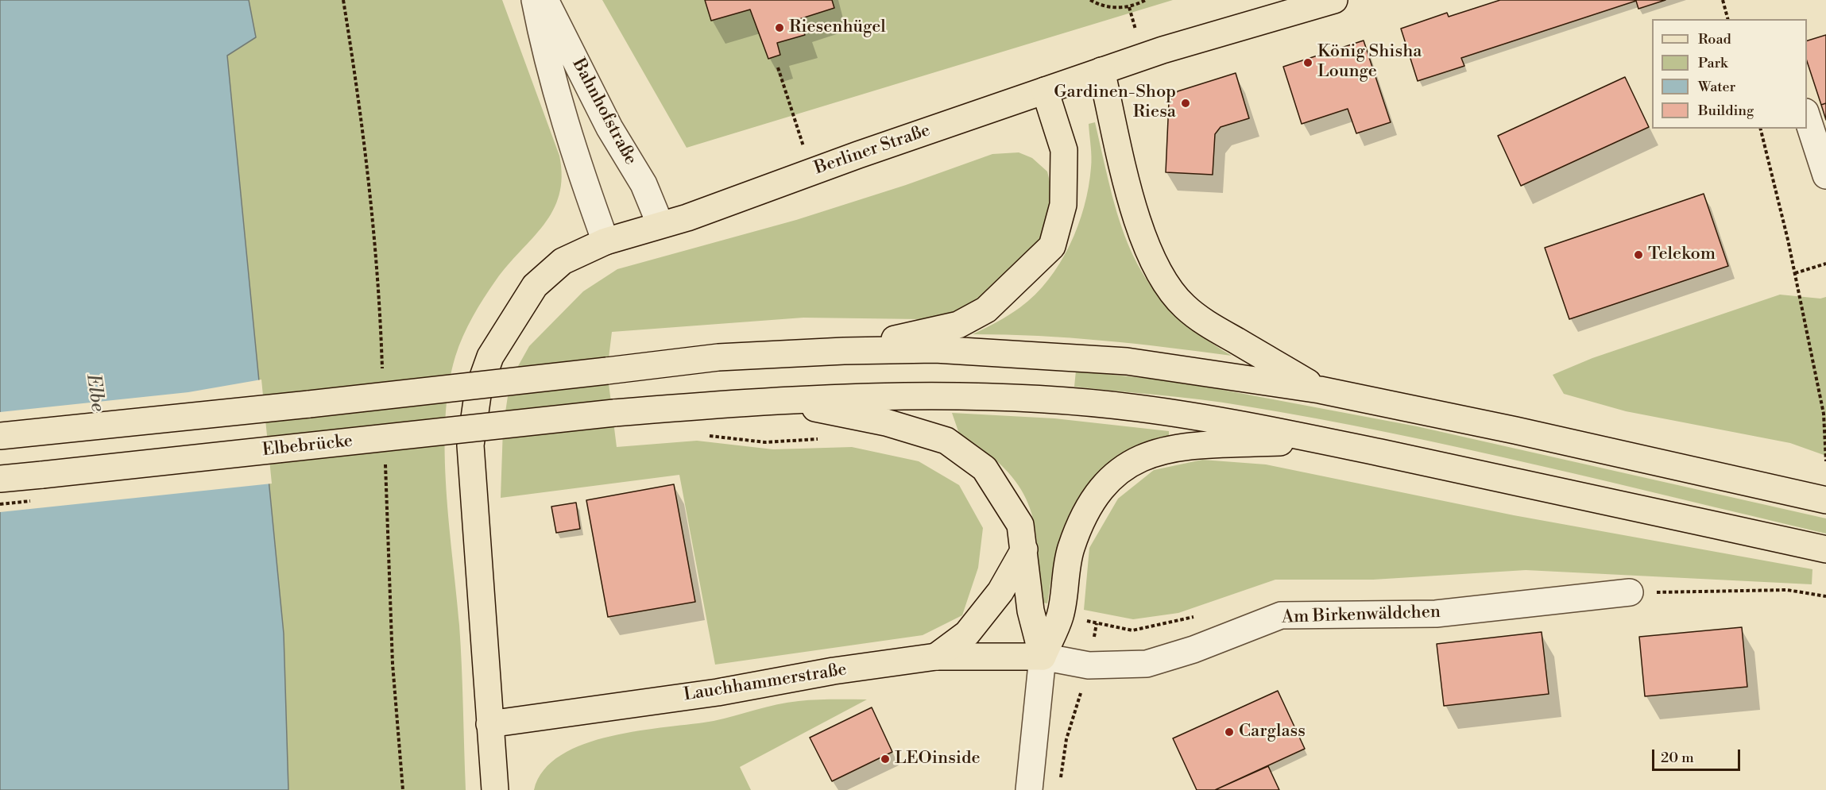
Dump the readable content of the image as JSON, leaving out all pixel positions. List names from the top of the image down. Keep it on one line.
{"streets":{"main road":["Berliner Straße","Elbebrücke","Lauchhammerstraße"],"street":["Bahnhofstraße","Am Birkenwäldchen"]},"crossings":[["Bahnhofstraße","Berliner Straße"],["Berliner Straße","Lauchhammerstraße"],["Am Birkenwäldchen","Lauchhammerstraße"]],"water":["Elbe"],"places":["Riesenhügel","König Shisha Lounge","Gardinen-Shop Riesa","Telekom","Carglass","LEOinside"],"legend":["Road","Park","Water","Building"],"scale_bar":"20 m"}
